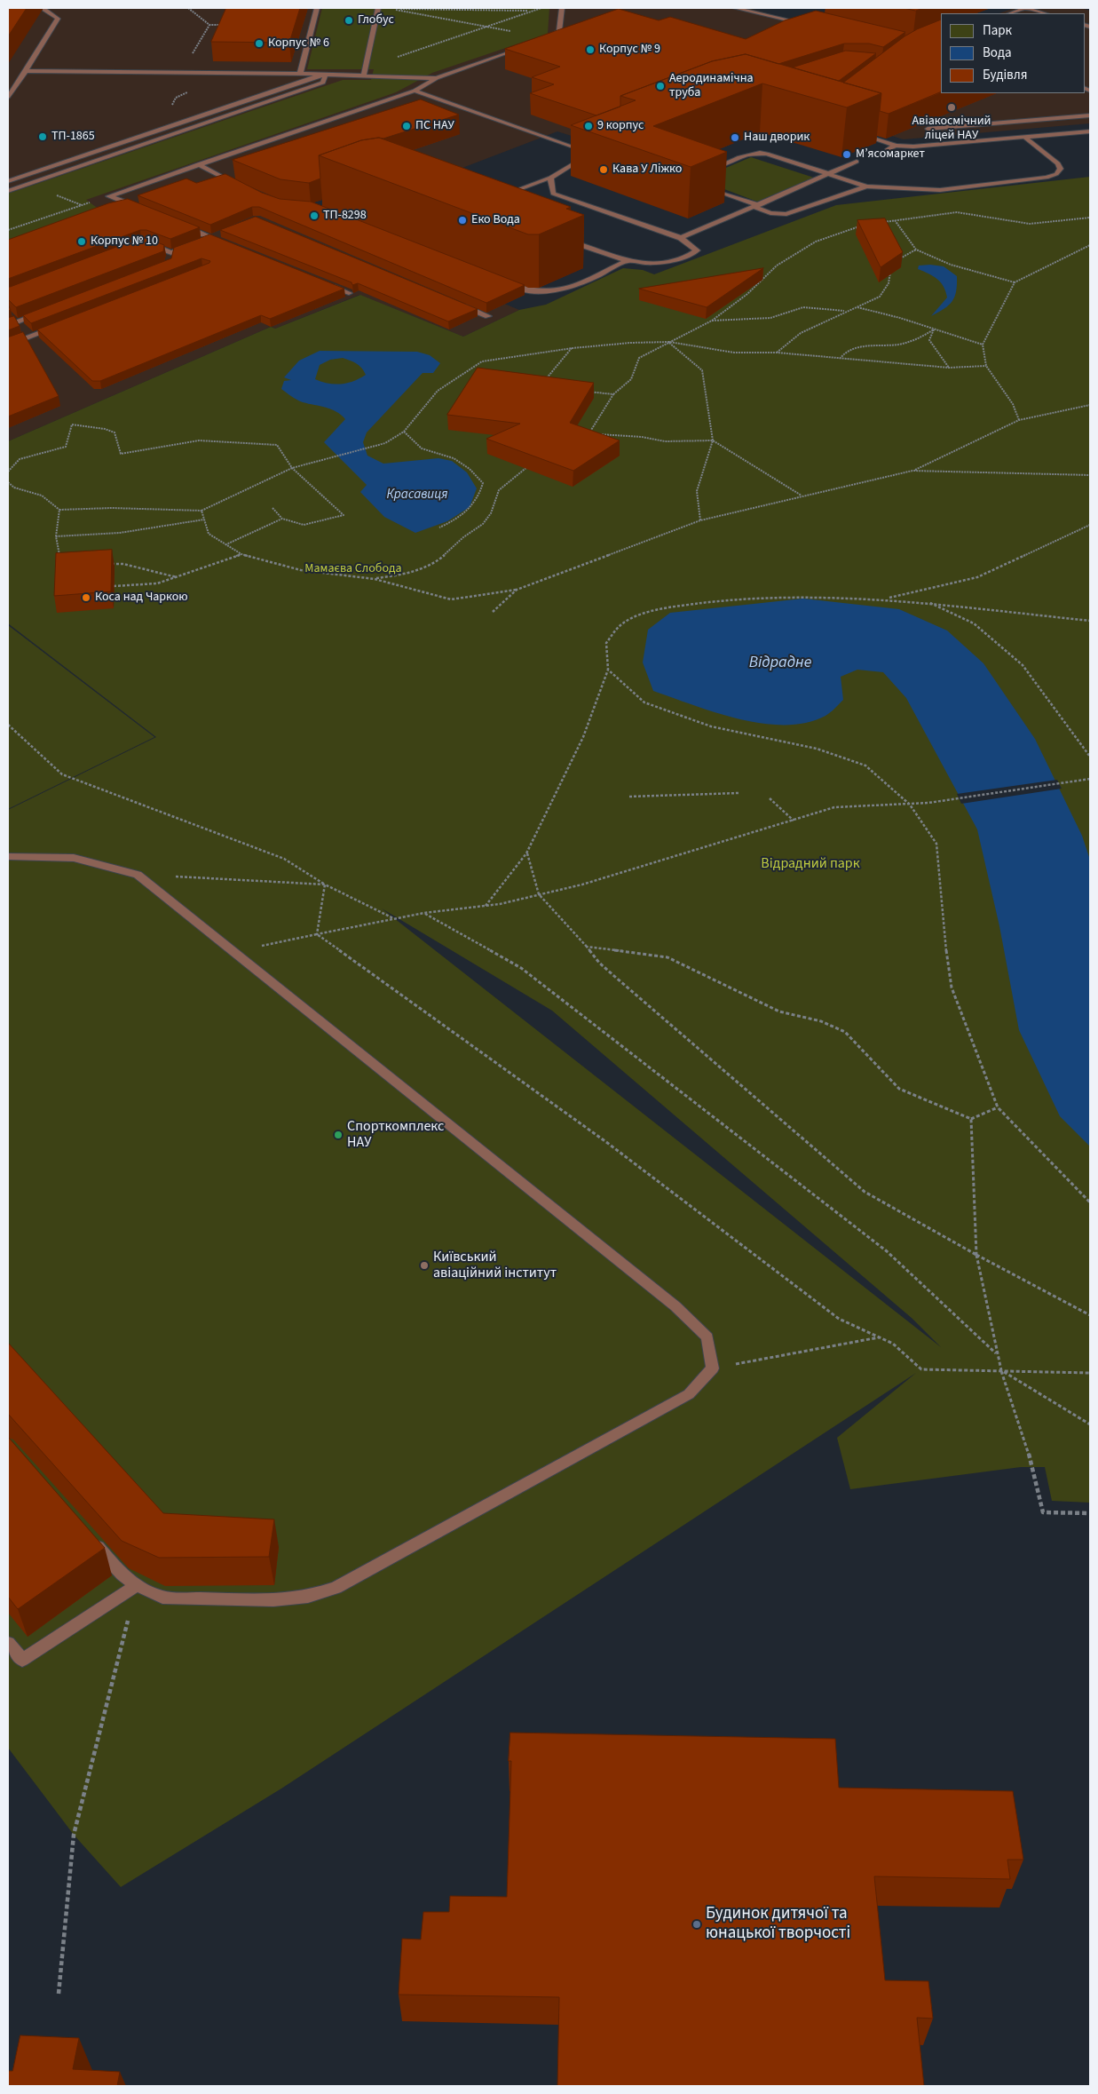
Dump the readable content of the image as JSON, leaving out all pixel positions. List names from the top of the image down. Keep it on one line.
{"water":["Красавиця","Відрадне"],"parks":["Мамаєва Слобода","Відрадний парк"],"places":["Глобус","Корпус № 6","Корпус № 9","Аеродинамічна труба","Авіакосмічний ліцей НАУ","ПС НАУ","9 корпус","ТП-1865","Наш дворик","М’ясомаркет","Кава У Ліжко","ТП-8298","Еко Вода","Корпус № 10","Коса над Чаркою","Спорткомплекс НАУ","Київський авіаційний інститут","Будинок дитячої та юнацької творчості"],"legend":["Парк","Вода","Будівля"]}
